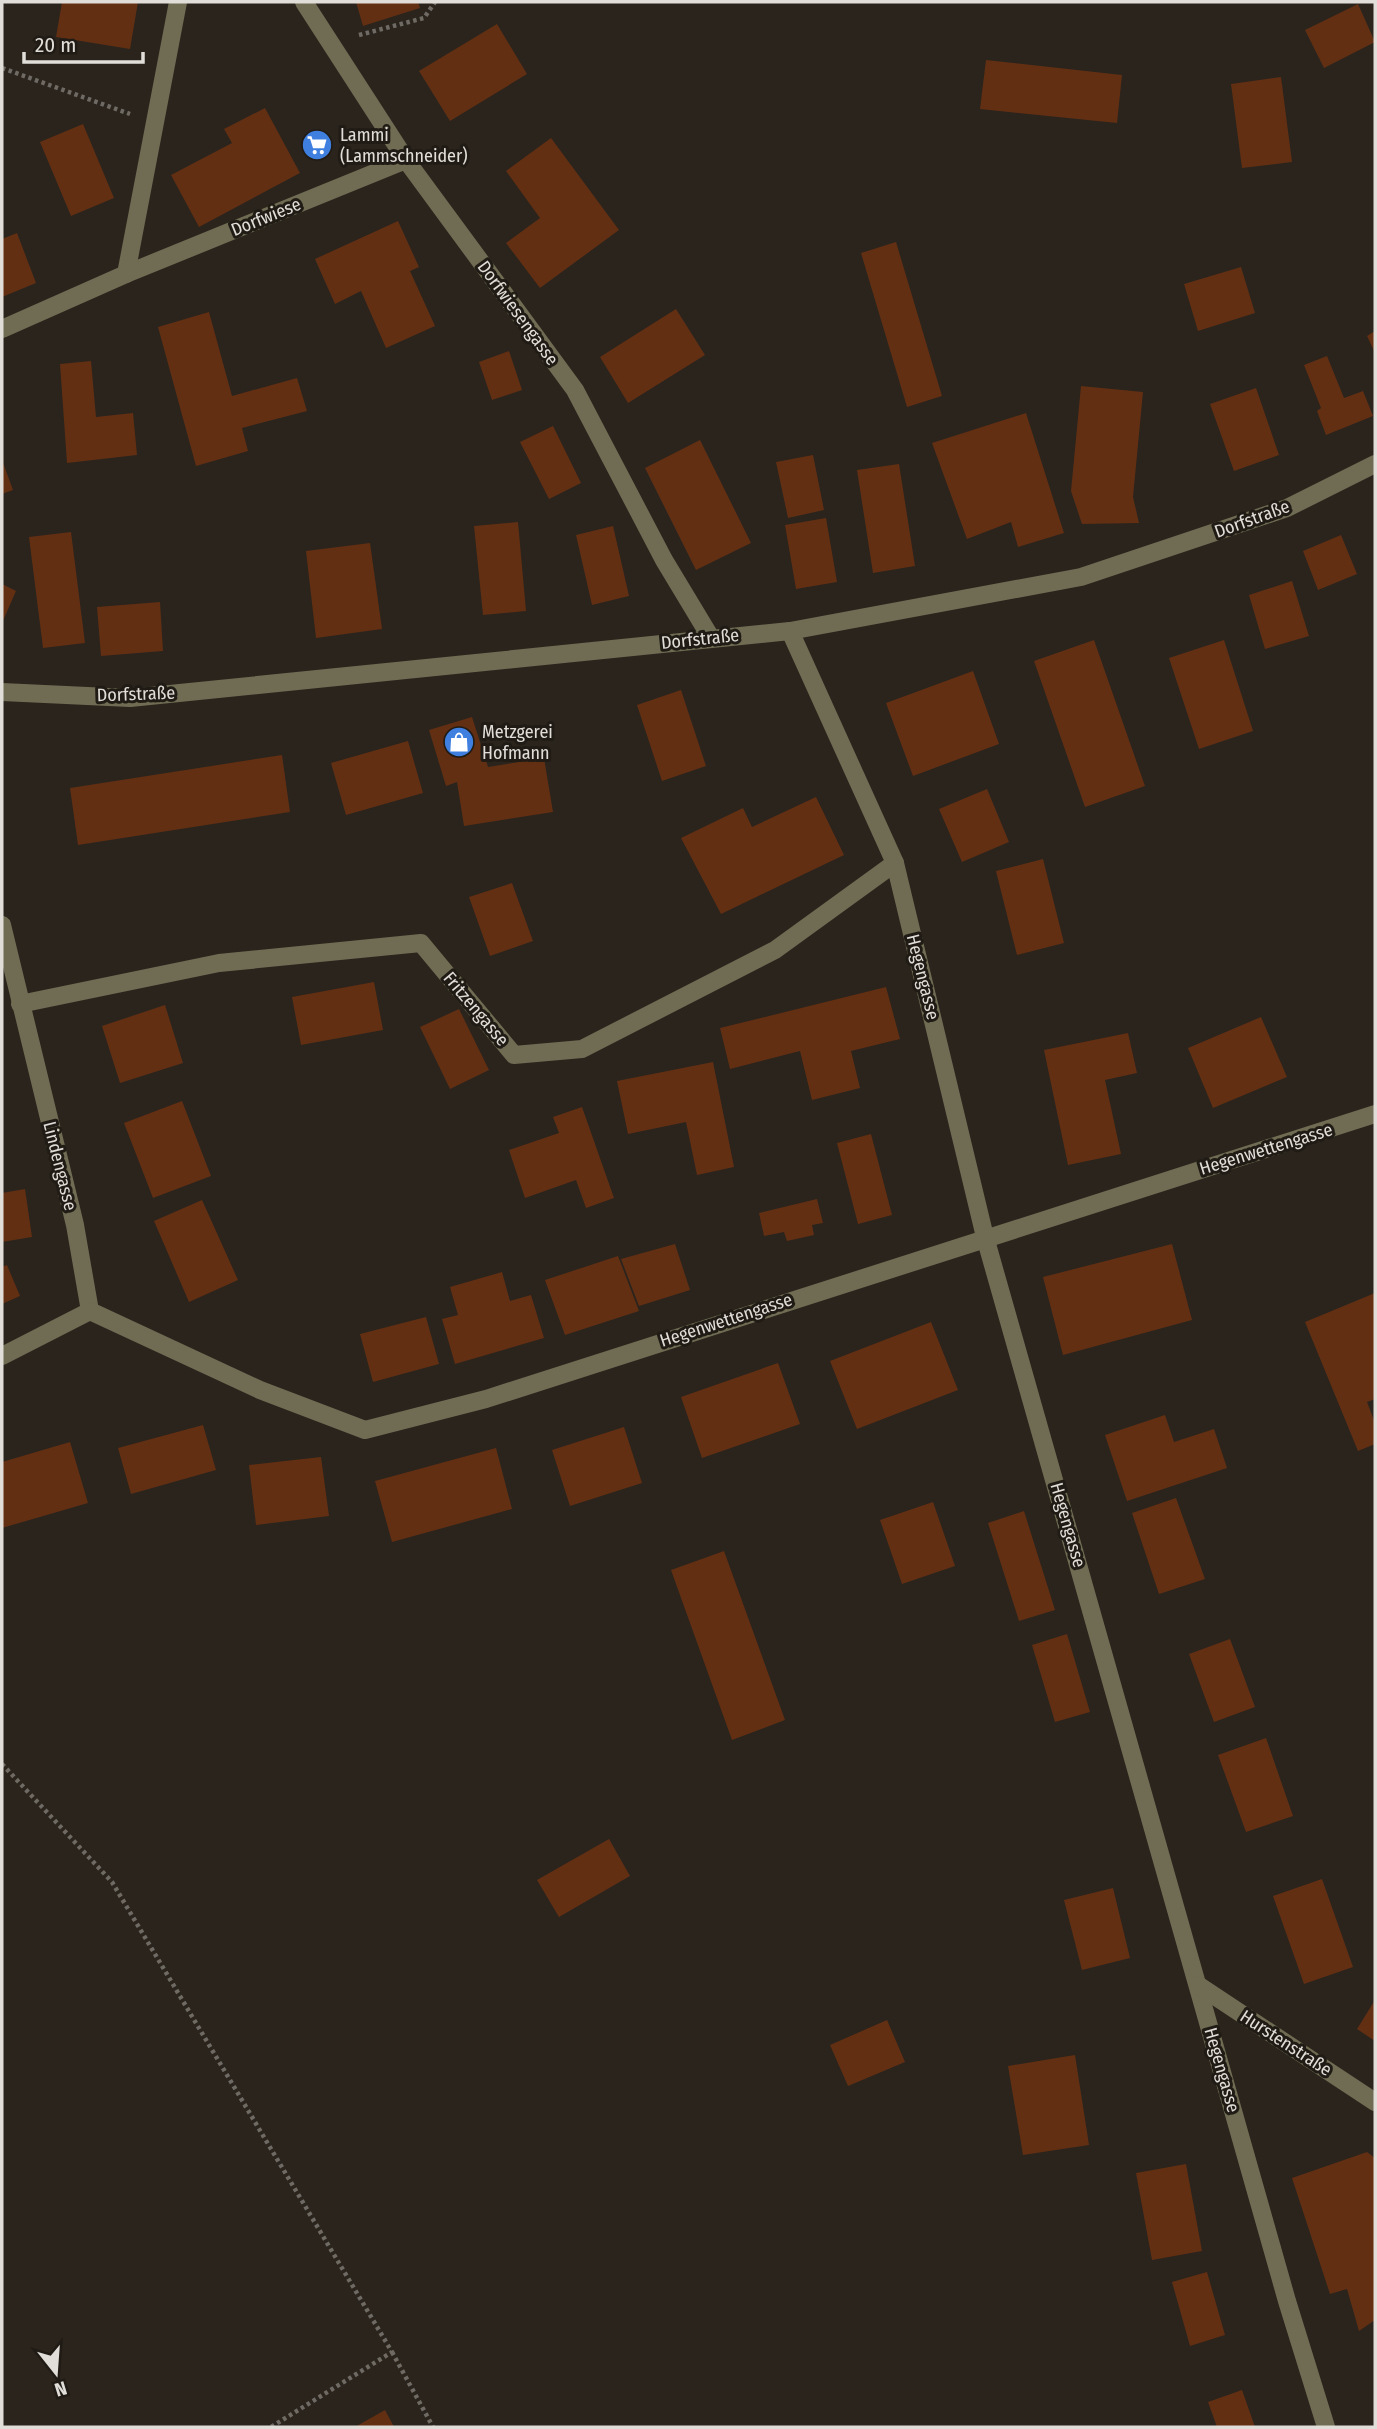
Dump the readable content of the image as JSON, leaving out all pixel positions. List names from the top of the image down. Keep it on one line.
{"streets":{"street":["Dorfwiese","Dorfwiesengasse","Dorfstraße","Hegengasse","Fritzengasse","Hegenwettengasse","Lindengasse","Hurstenstraße"]},"crossings":[["Dorfwiese","Dorfwiesengasse"],["Dorfwiesengasse","Dorfstraße"],["Dorfstraße","Hegengasse"],["Hegengasse","Fritzengasse"],["Hegengasse","Hegenwettengasse"],["Hegengasse","Hurstenstraße"],["Fritzengasse","Lindengasse"],["Hegenwettengasse","Lindengasse"]],"places":{"supermarket":["Lammi (Lammschneider)"],"shop":["Metzgerei Hofmann"]},"scale_bar":"20 m","north":"bottom"}
